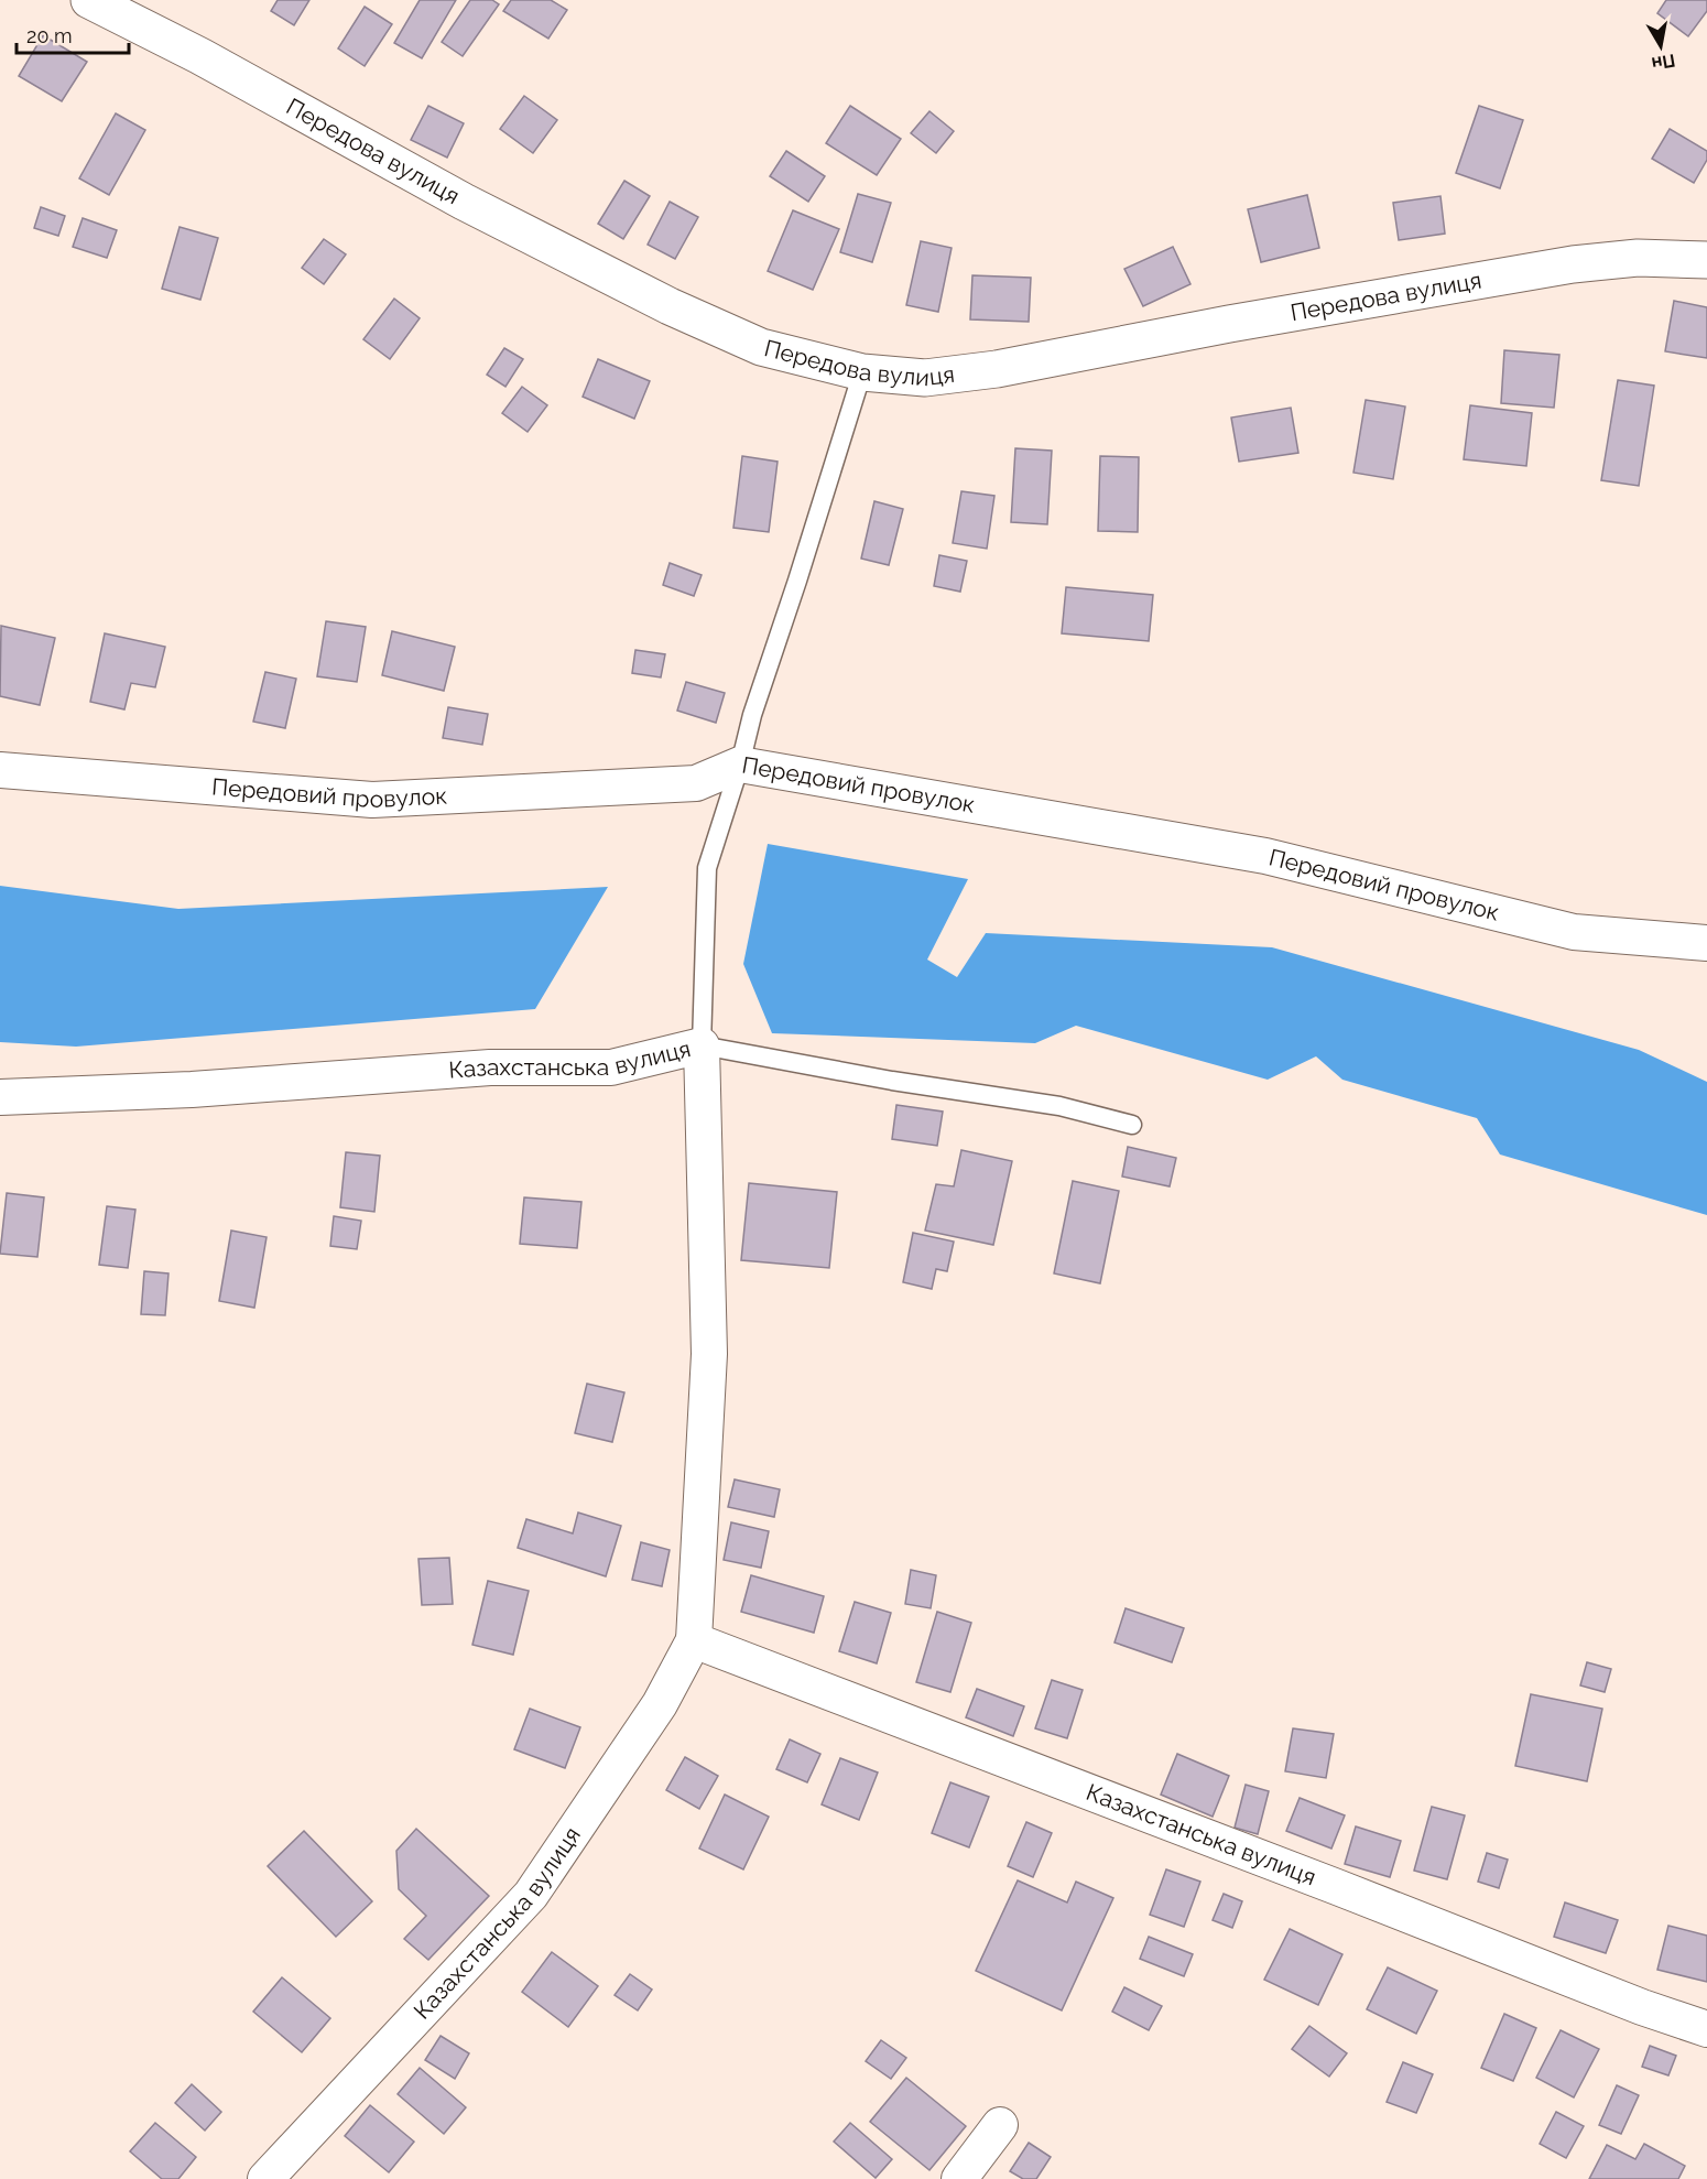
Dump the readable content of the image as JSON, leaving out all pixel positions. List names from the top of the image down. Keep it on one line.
{"streets":{"street":["Передова вулиця","Передовий провулок","Казахстанська вулиця"]},"scale_bar":"20 m","north":"bottom"}
